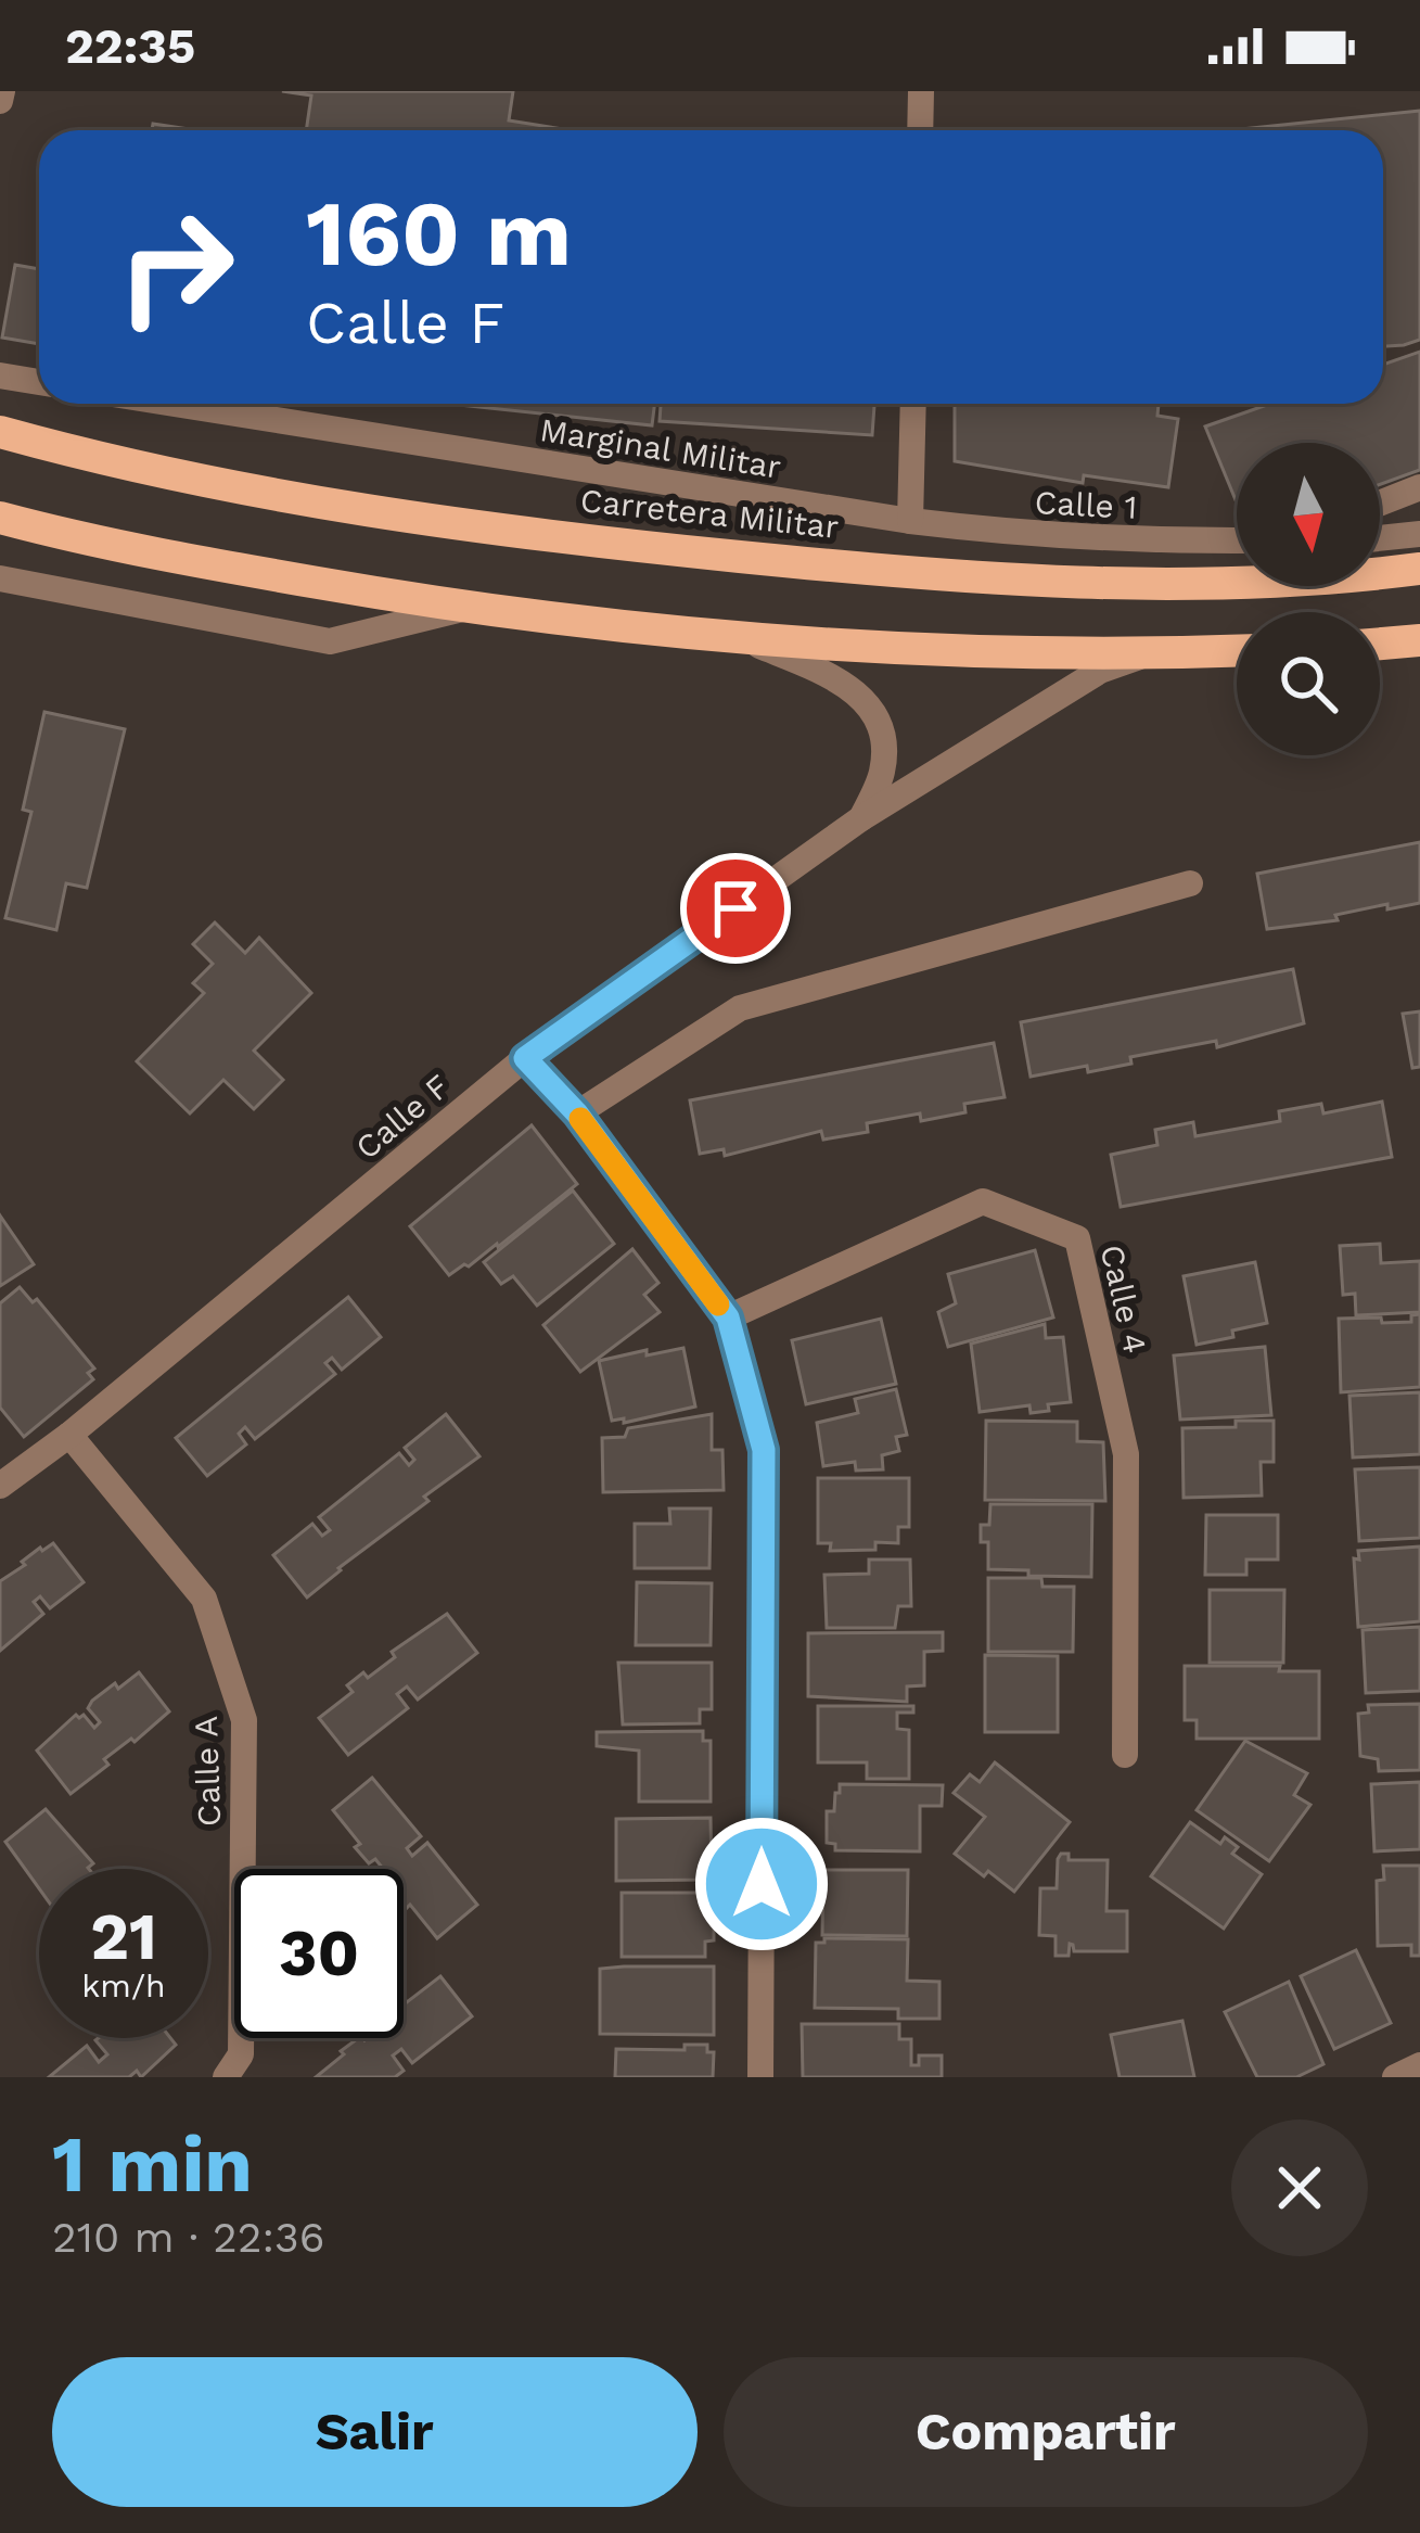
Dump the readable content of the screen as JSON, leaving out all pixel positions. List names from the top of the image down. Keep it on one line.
{"streets":{"main road":["Carretera Militar"],"street":["Marginal Militar","Calle 1","Calle F","Calle 4","Calle A"]},"crossings":[["Marginal Militar","Calle 1"],["Calle F","Calle A"]],"north":"bottom","page":{"status":"22:35","turn":["160 m","Calle F"],"speed":"21 km/h","limit":"30","heading":["1 min","210 m · 22:36"],"buttons":["Salir","Compartir"]}}
